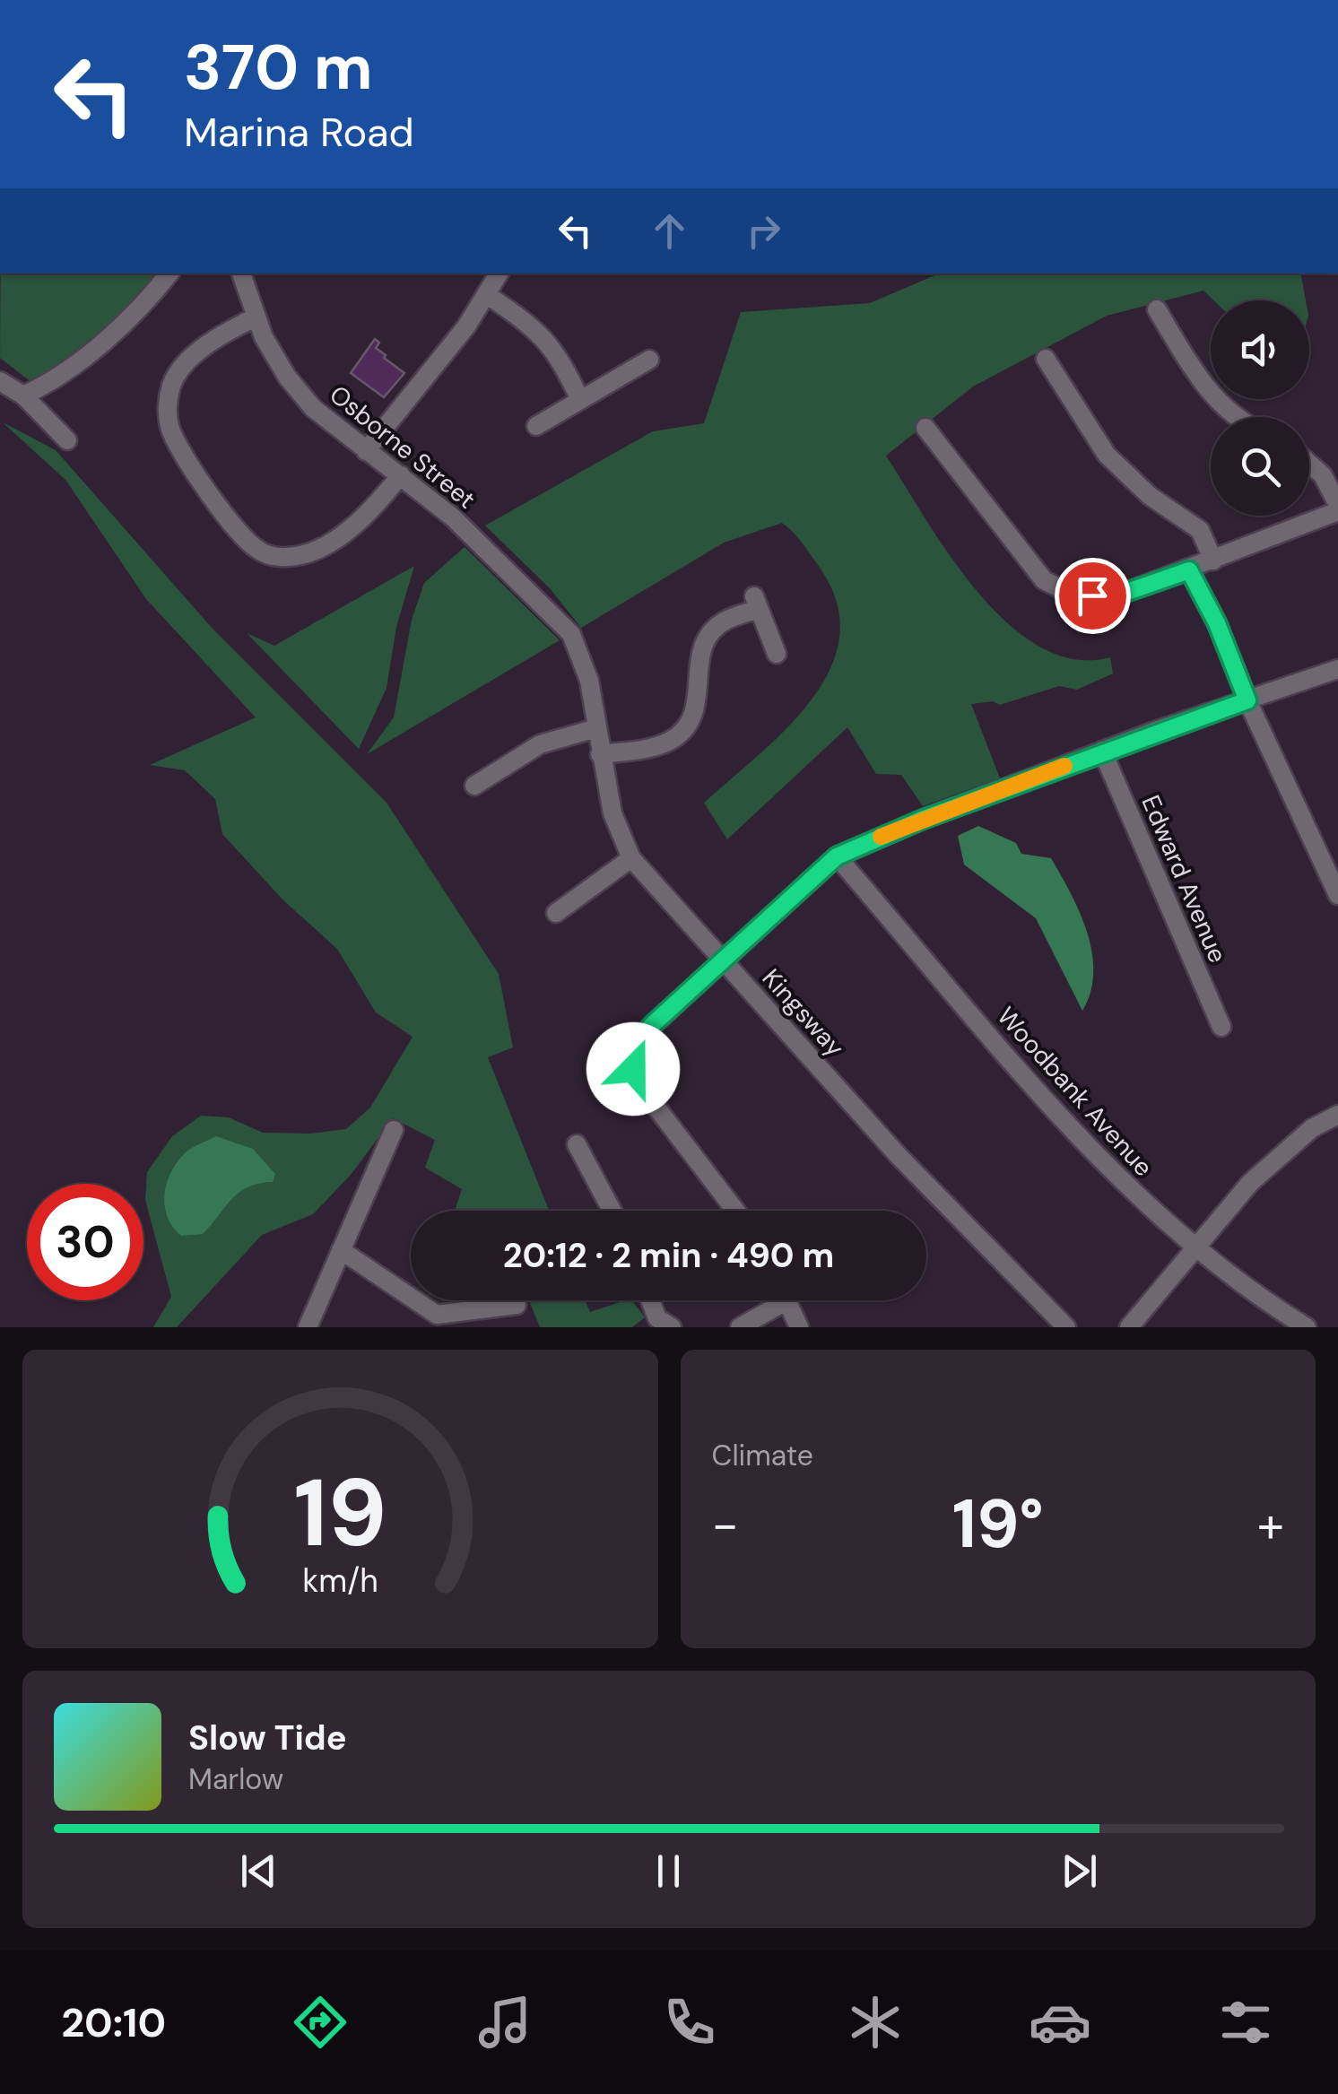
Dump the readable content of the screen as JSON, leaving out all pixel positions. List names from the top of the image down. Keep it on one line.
{"streets":{"street":["Osborne Street","Edward Avenue","Kingsway","Woodbank Avenue"]},"crossings":[["Osborne Street","Kingsway"]],"page":{"turn":["370 m","Marina Road"],"limit":"30","trip":"20:12 · 2 min · 490 m","tile":"Climate","heat":["−","19°","+"],"song":["Slow Tide","Marlow"],"tabs":"20:10","gauge":["19","km/h"]}}
